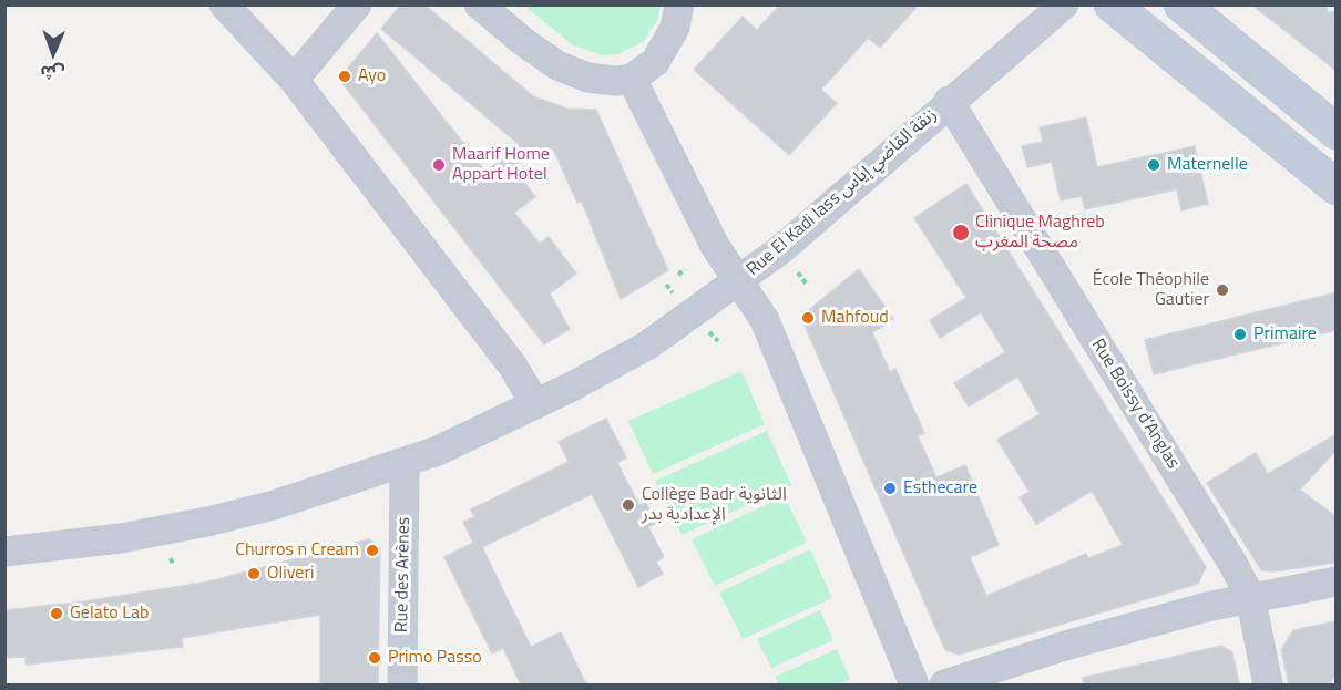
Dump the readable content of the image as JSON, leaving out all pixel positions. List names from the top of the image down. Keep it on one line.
{"streets":{"street":["Rue El Kadi Iass زنقة القاضي إياس","Rue Boissy d’Anglas","Rue des Arènes"]},"crossings":[["Rue El Kadi Iass زنقة القاضي إياس","Rue Boissy d’Anglas"],["Rue El Kadi Iass زنقة القاضي إياس","Rue des Arènes"]],"places":["Ayo","Maarif Home Appart Hotel","Maternelle","Clinique Maghreb مصحة المغرب","École Théophile Gautier","Mahfoud","Primaire","Esthecare","Collège Badr الثانوية الإعدادية بدر","Churros n Cream","Oliveri","Gelato Lab","Primo Passo"],"north":"bottom"}
